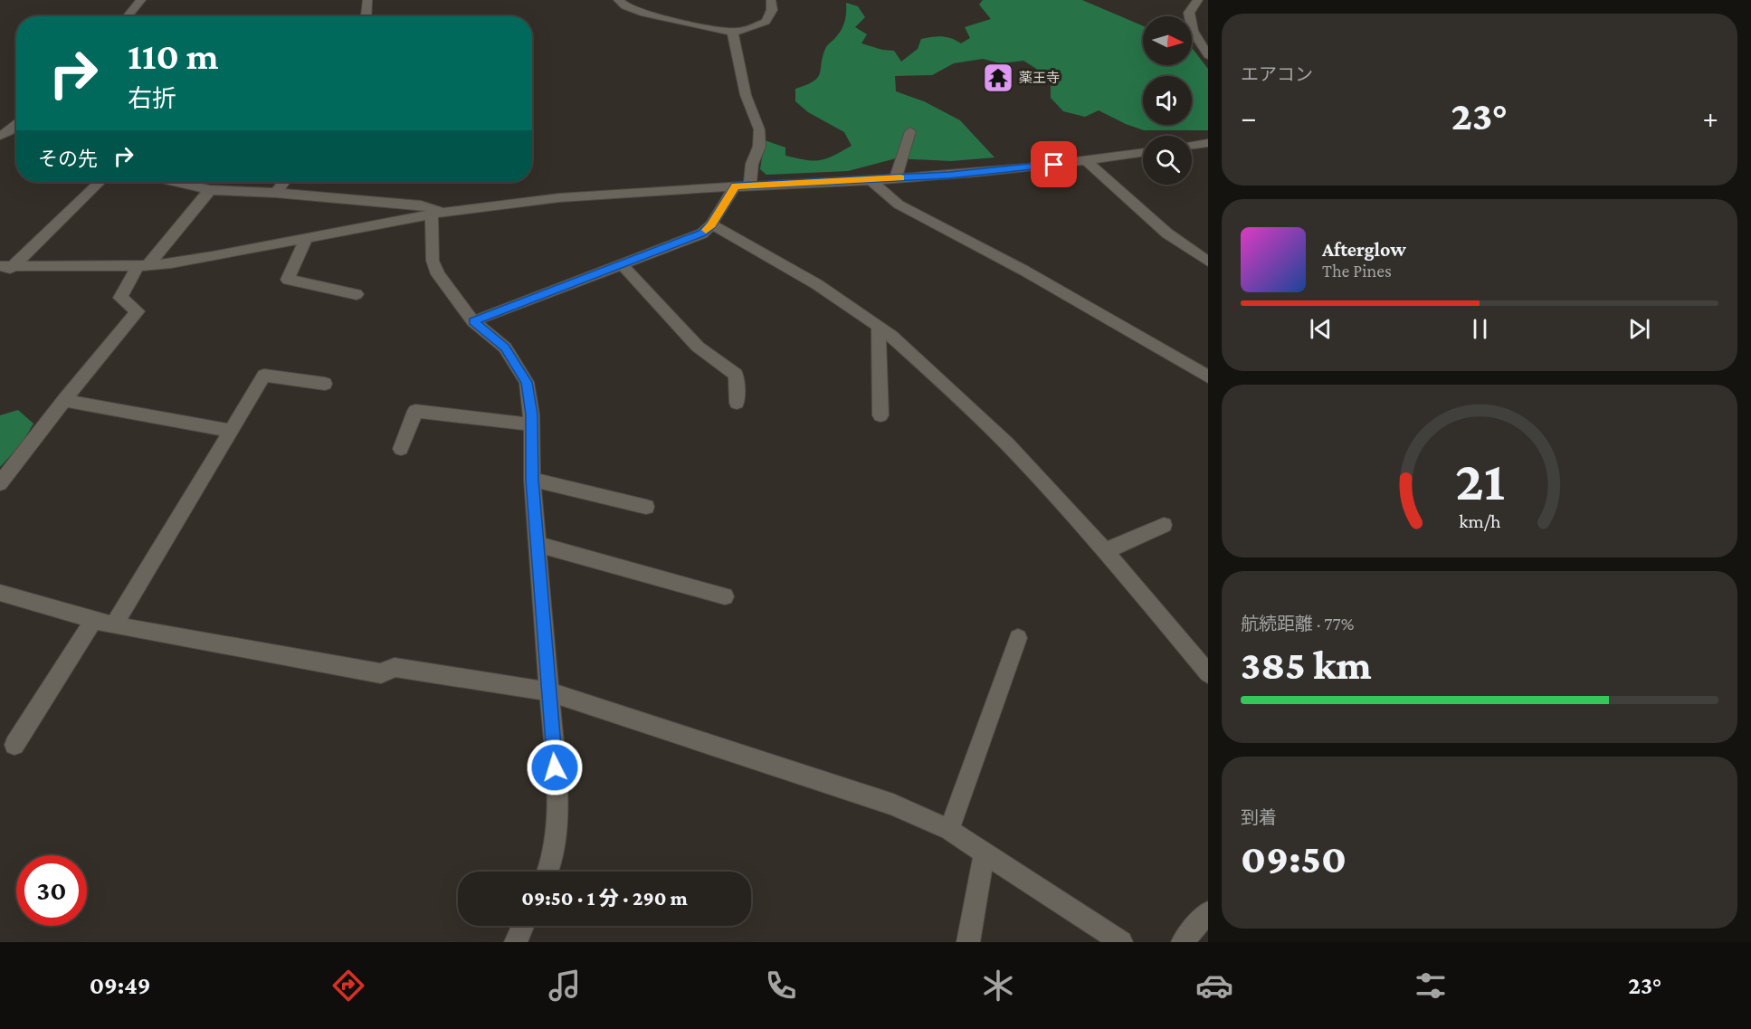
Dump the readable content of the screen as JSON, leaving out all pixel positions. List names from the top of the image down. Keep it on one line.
{"places":{"temple":["薬王寺"]},"north":"right","page":{"tile":["エアコン",["航続距離 · 77%","385 km"],["到着","09:50"]],"turn":["110 m","右折"],"heat":["−","23°","+"],"then":"その先","song":["Afterglow","The Pines"],"limit":"30","trip":"09:50 · 1 分 · 290 m","tabs":["09:49","23°"],"gauge":["21","km/h"]}}
